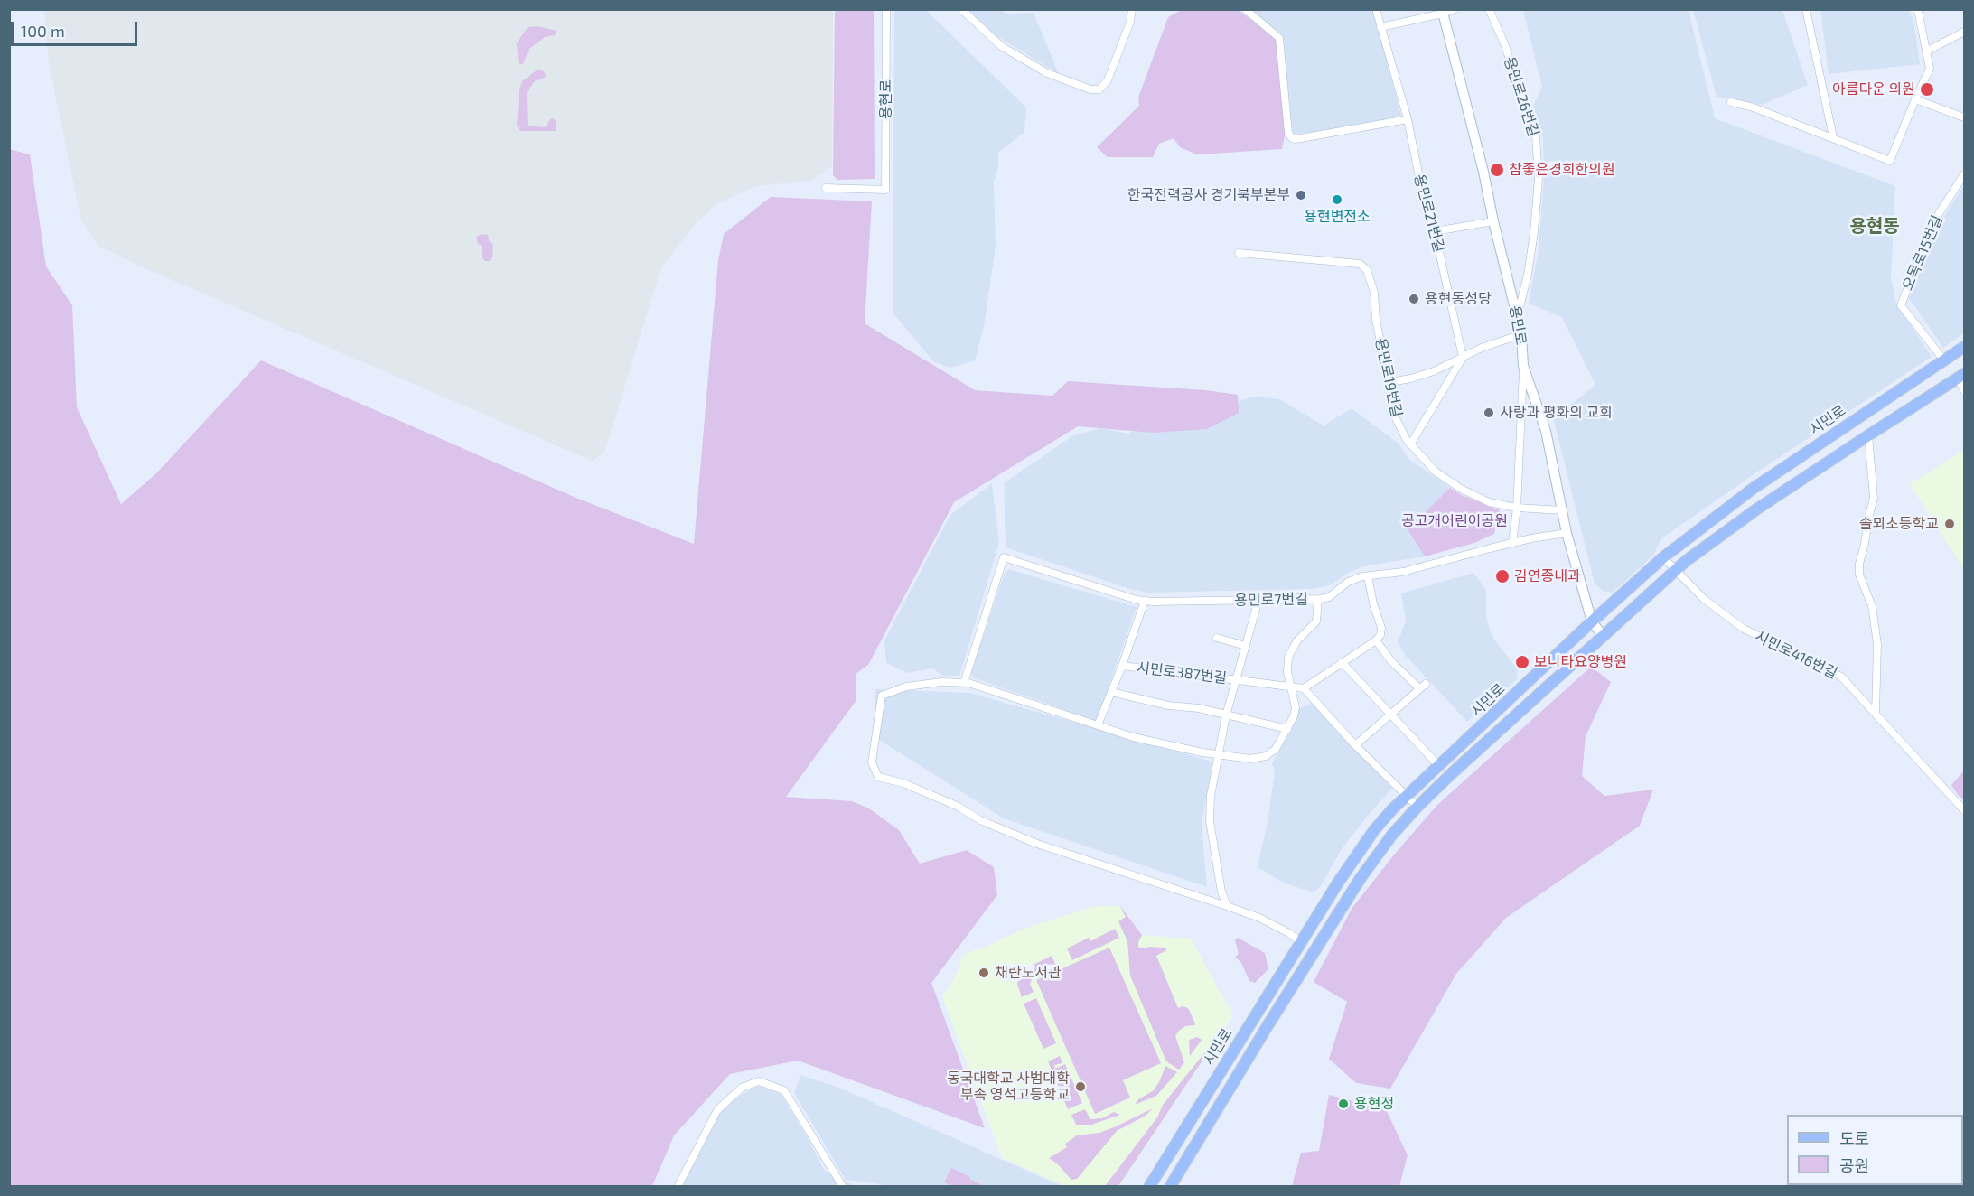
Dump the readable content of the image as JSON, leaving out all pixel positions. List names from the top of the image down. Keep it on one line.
{"streets":{"main road":["시민로"],"street":["용민로26번길","용현로","용민로21번길","오목로15번길","용민로","용민로19번길","용민로7번길","시민로416번길","시민로387번길"]},"crossings":[["용민로26번길","용민로"],["오목로15번길","시민로"],["용민로","용민로19번길"],["용민로","시민로"],["용민로","용민로7번길"],["시민로","시민로416번길"]],"districts":["용현동"],"parks":["공고개어린이공원"],"places":["아름다운 의원","참좋은경희한의원","한국전력공사 경기북부본부","용현변전소","용현동성당","사랑과 평화의 교회","솔뫼초등학교","김연종내과","보니타요양병원","채란도서관","동국대학교 사범대학 부속 영석고등학교","용현정"],"legend":["도로","공원"],"scale_bar":"100 m"}
